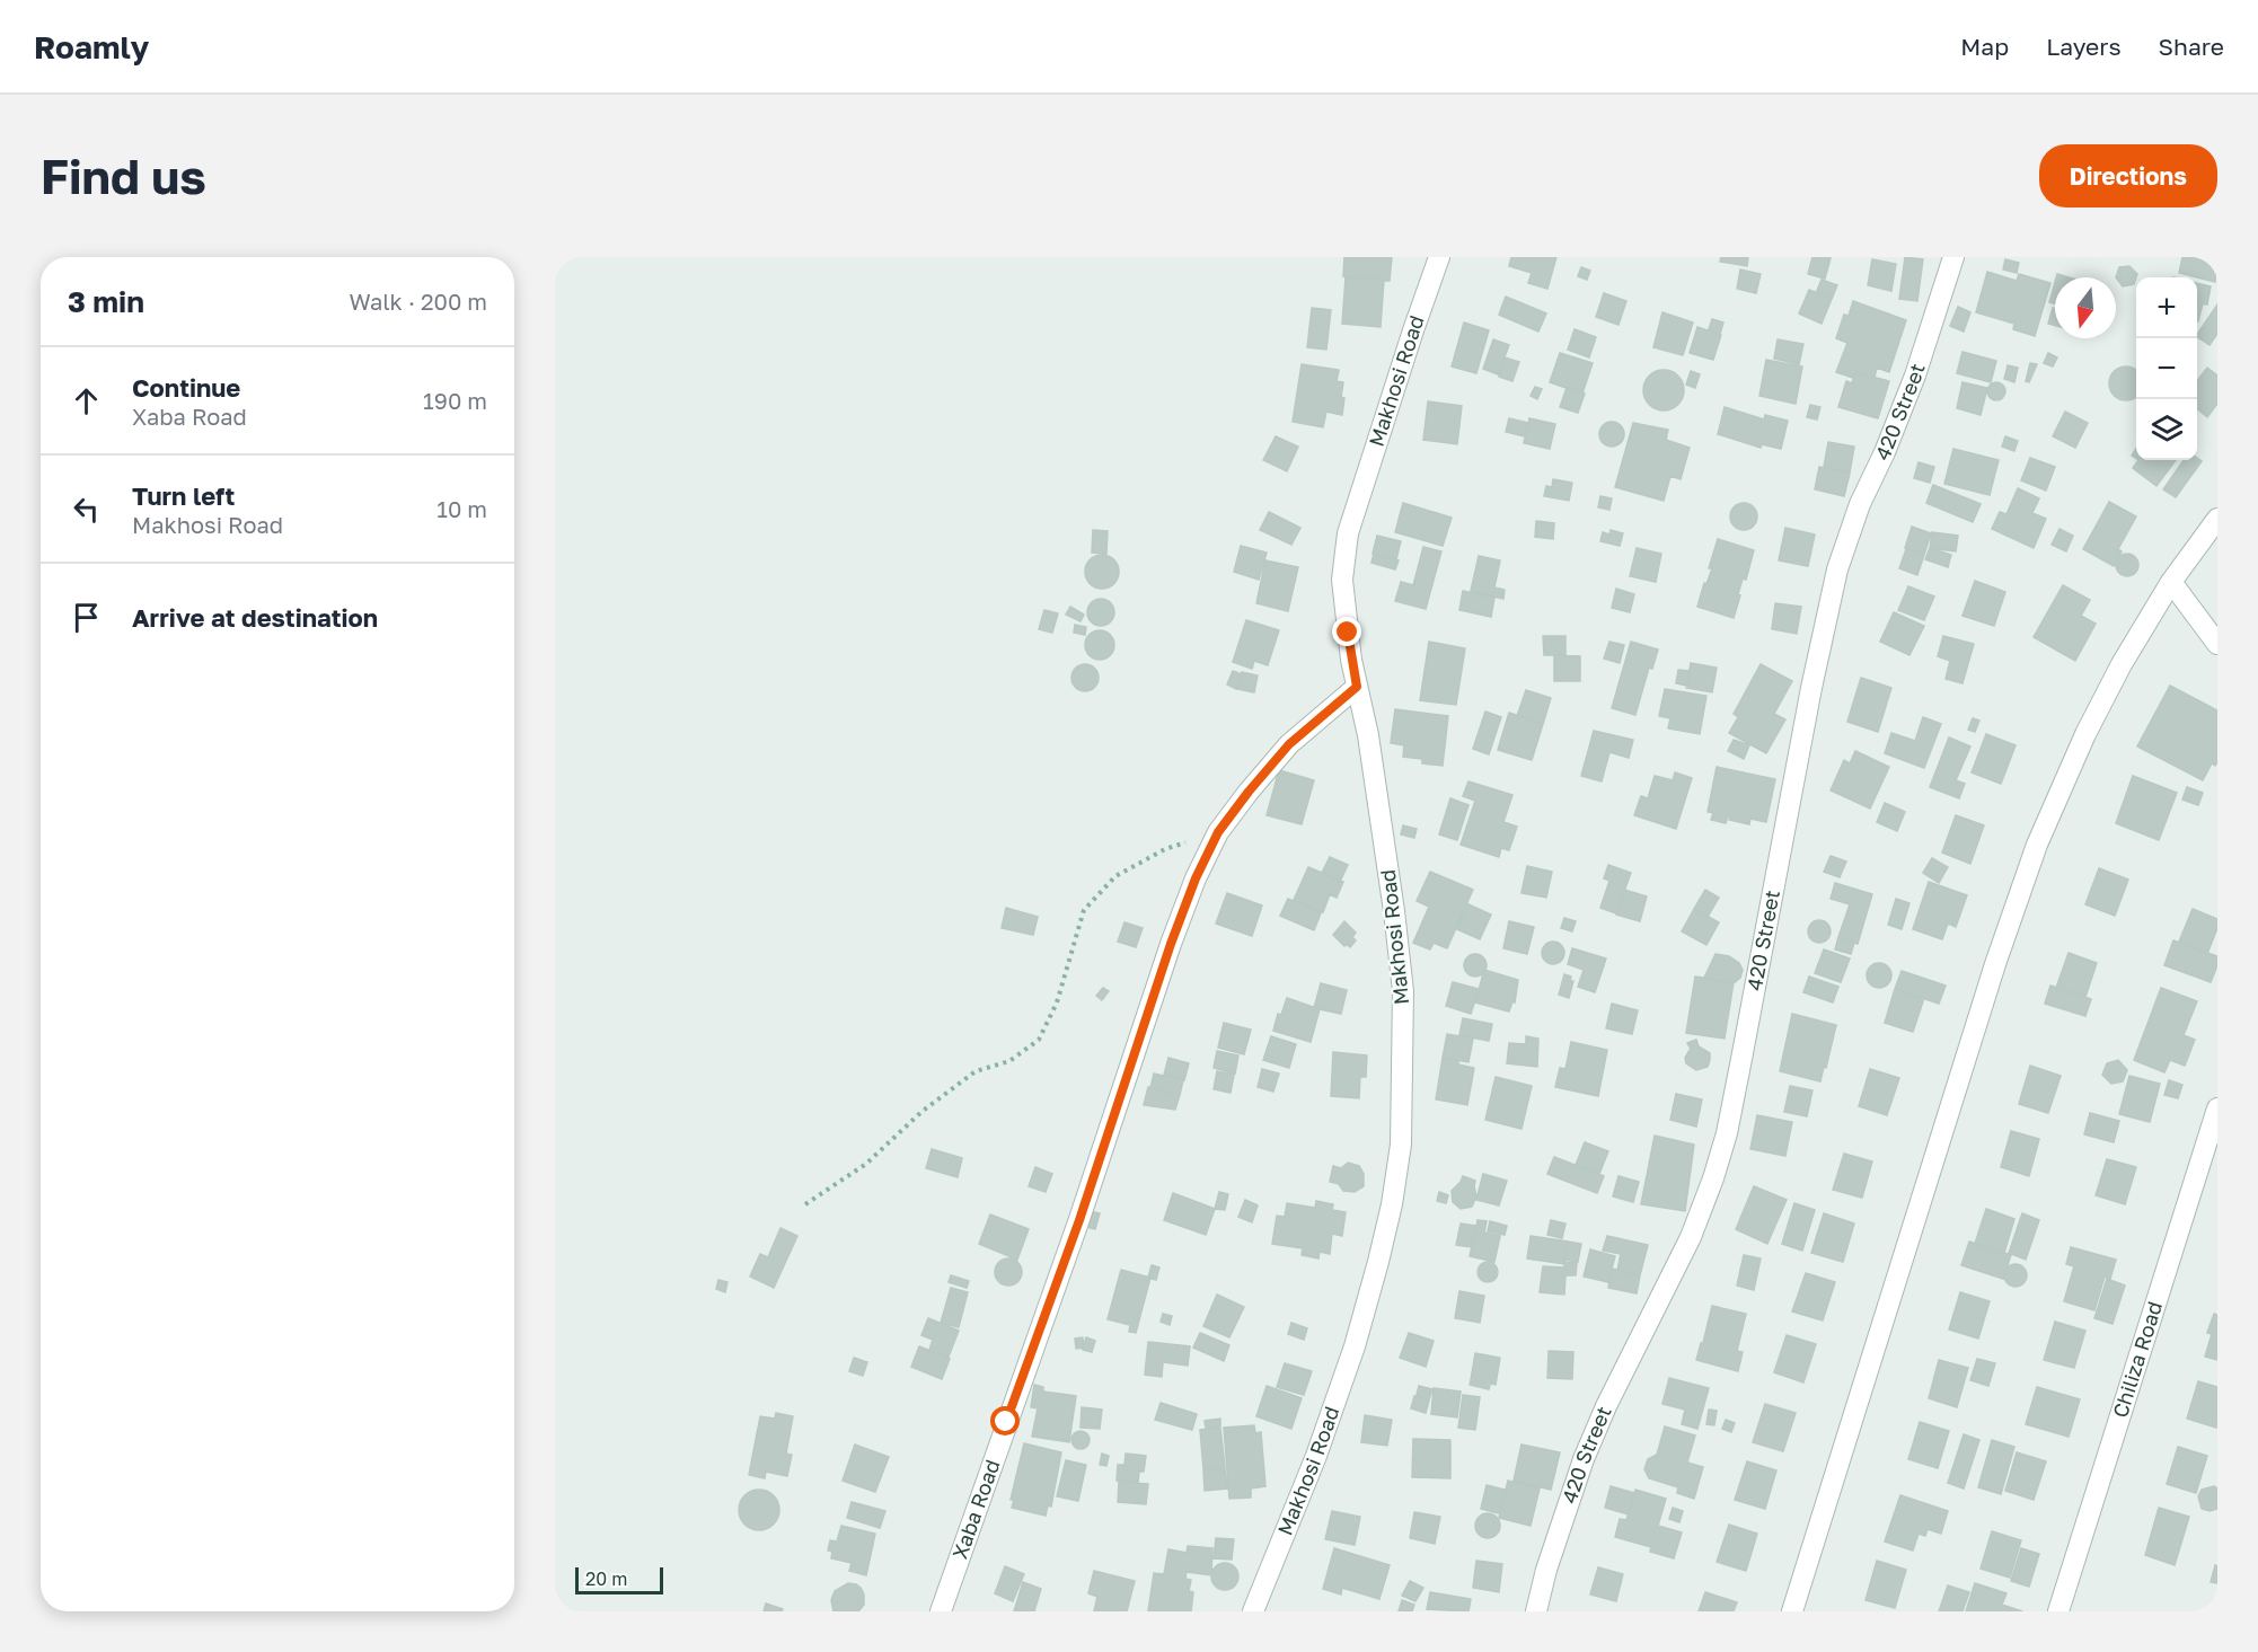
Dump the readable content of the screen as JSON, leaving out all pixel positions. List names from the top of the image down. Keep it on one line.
{"streets":{"street":["Makhosi Road","420 Street","Chiliza Road","Xaba Road"]},"crossings":[["Makhosi Road","Xaba Road"]],"scale_bar":"20 m","north":"bottom","page":{"header":"Roamly","nav":["Map","Layers","Share"],"buttons":"Directions","title":"Find us","heading":["3 min","Walk · 200 m"],"map_buttons":["+","−"],"list":[["Continue","Xaba Road","190 m"],["Turn left","Makhosi Road","10 m"],"Arrive at destination"],"scale":"20 m"}}
